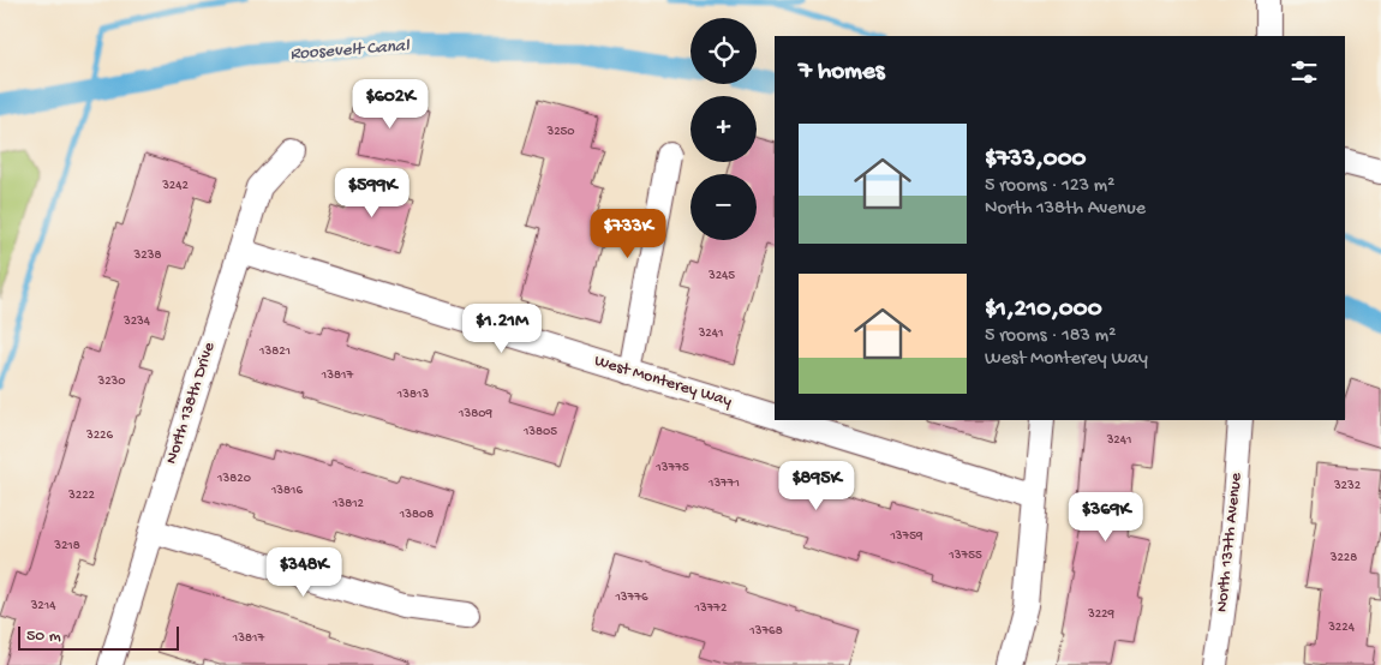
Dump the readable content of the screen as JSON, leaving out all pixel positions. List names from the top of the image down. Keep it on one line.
{"streets":{"street":["West Monterey Way","North 138th Drive","North 137th Avenue"]},"crossings":[["West Monterey Way","North 138th Drive"]],"water":["Roosevelt Canal"],"house_numbers":["3250","3242","3238","3245","3234","3241","13821","13817","3230","13813","13809","13805","3226","3241","13775","13820","13771","3232","13816","3222","13812","13808","13759","3218","13755","3228","13776","3214","13772","3229","3224","13768","13817"],"scale_bar":"50 m","page":{"map_buttons":["+","−"],"heading":"7 homes","price":["$602K","$599K","$733K","$1.21M","$895K","$369K","$348K"],"list":[{"name":"$733,000","note":"5 rooms · 123 m² · North 138th Avenue"},{"name":"$1,210,000","note":"5 rooms · 183 m² · West Monterey Way"}],"scale":"50 m"}}
